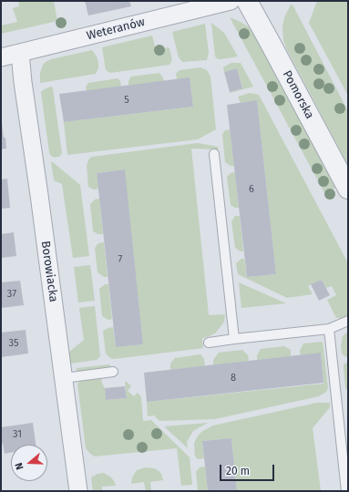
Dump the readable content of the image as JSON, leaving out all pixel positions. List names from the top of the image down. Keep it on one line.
{"streets":{"street":["Weteranów","Pomorska","Borowiacka"]},"crossings":[["Weteranów","Borowiacka"]],"house_numbers":["5","6","7","37","35","8","31"],"scale_bar":"20 m","north":"left"}
